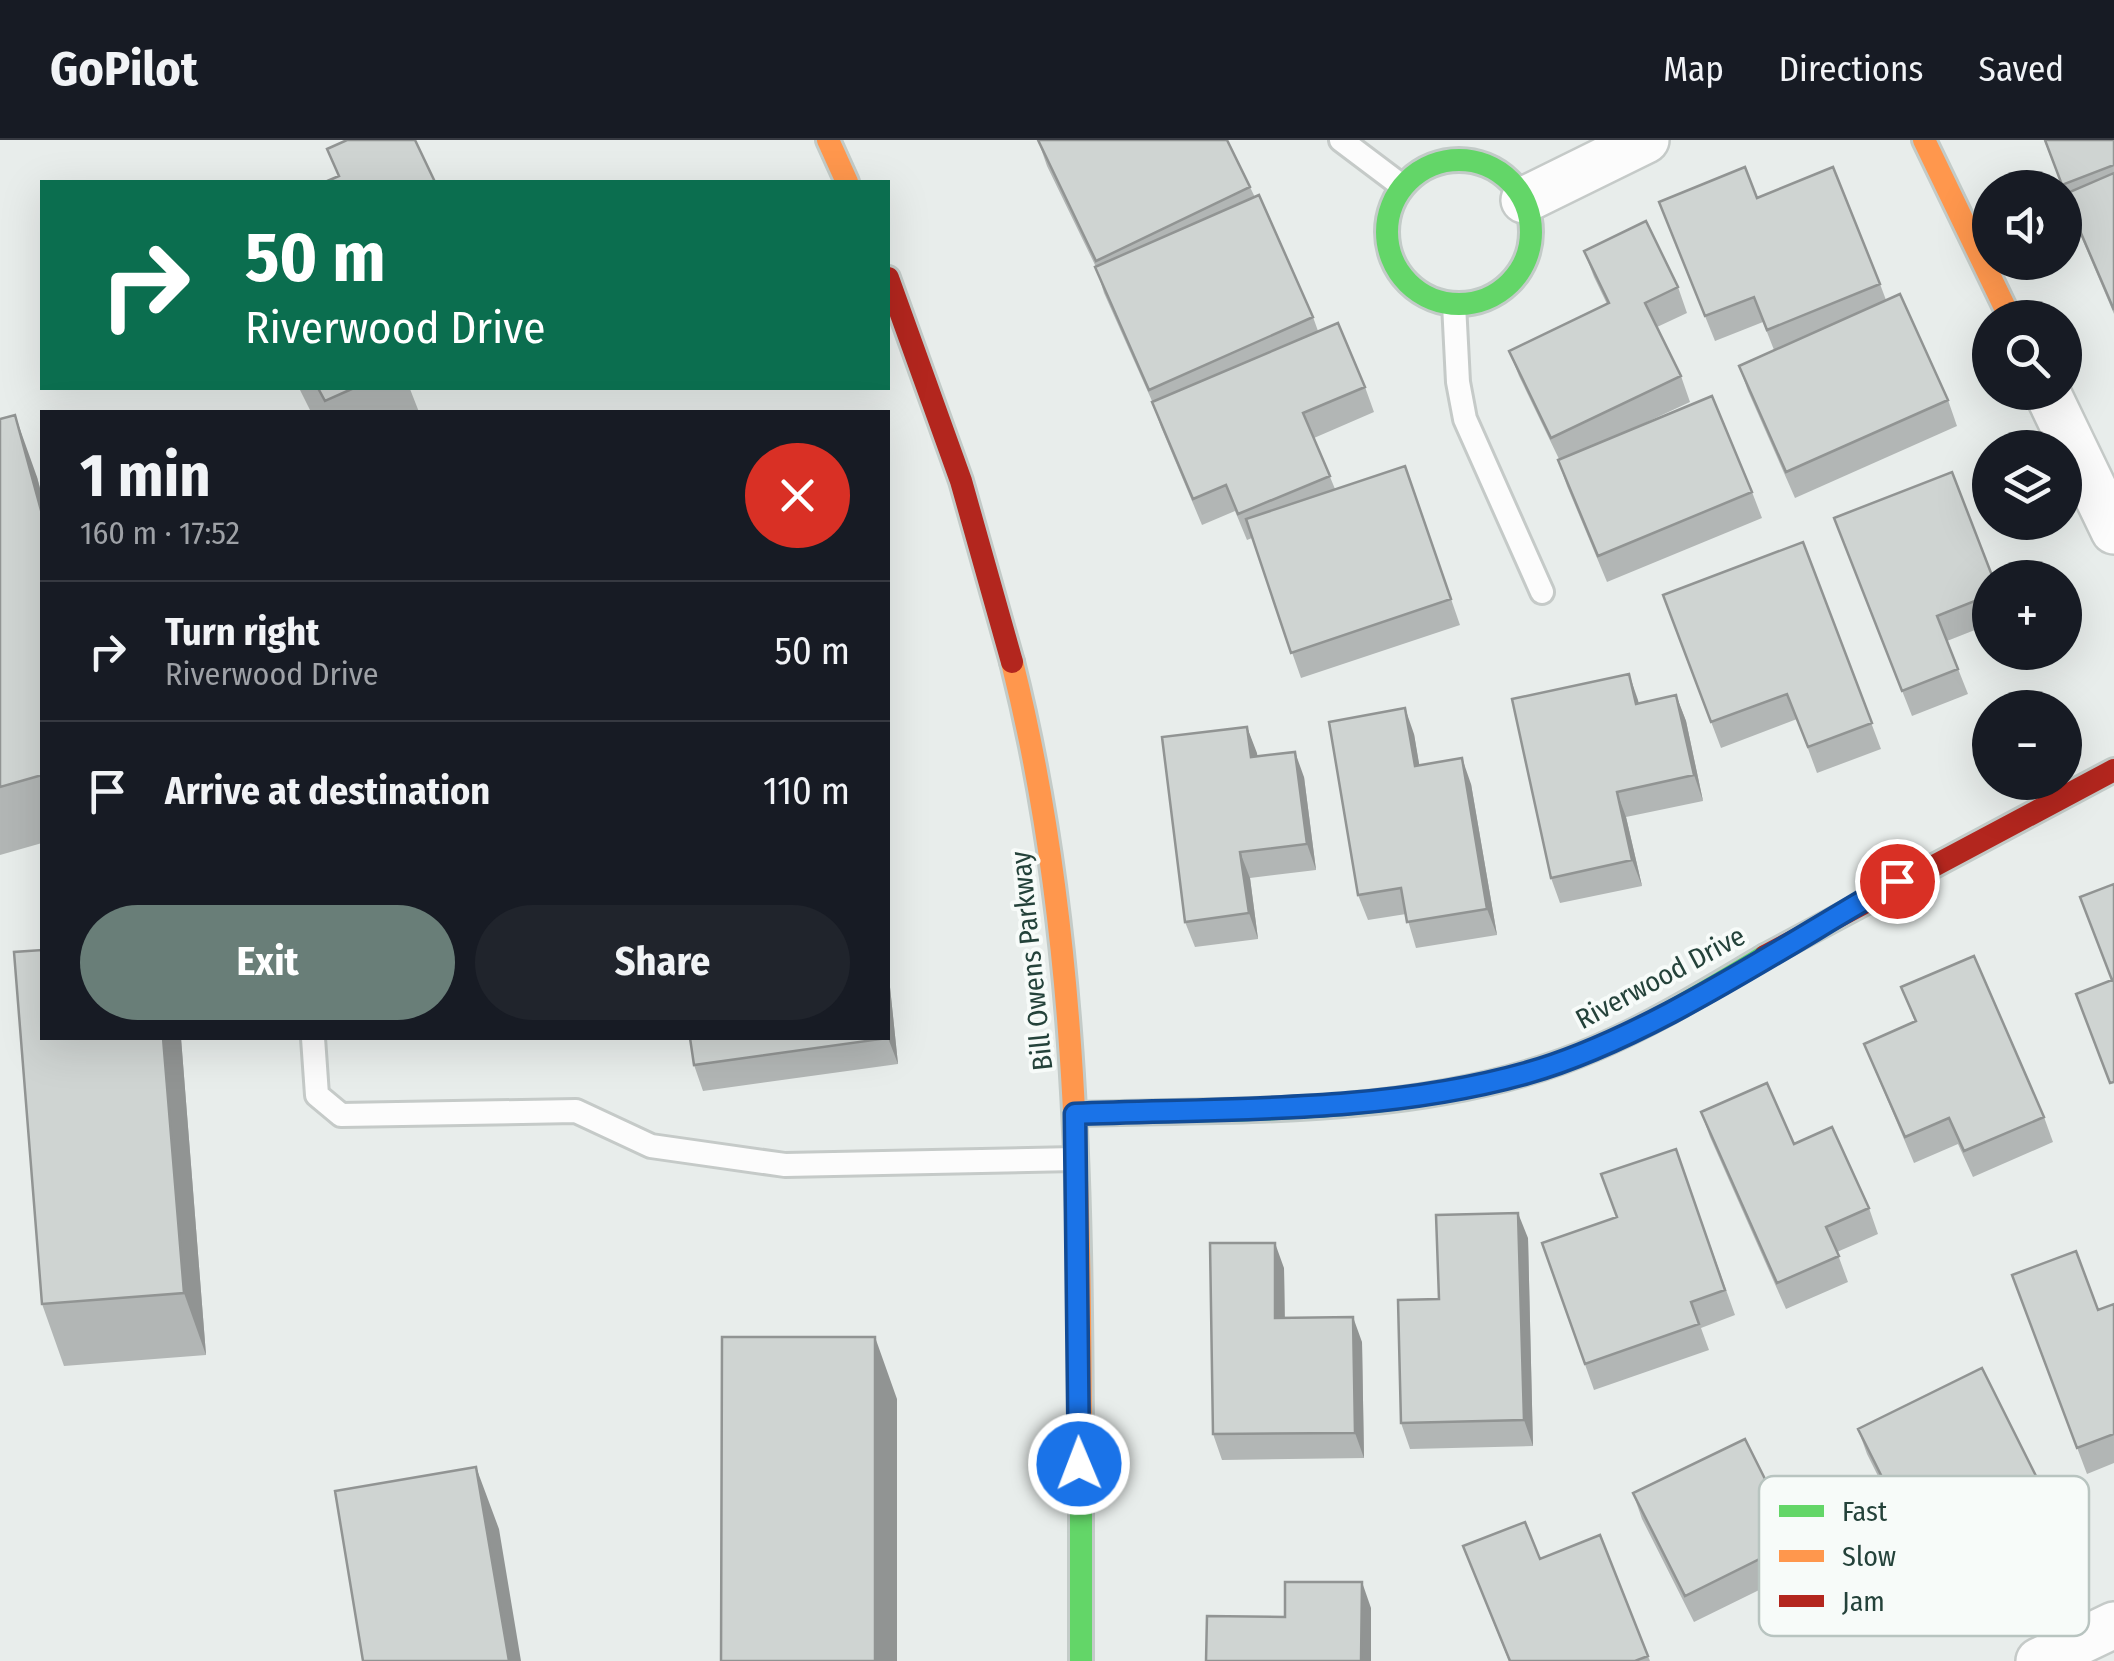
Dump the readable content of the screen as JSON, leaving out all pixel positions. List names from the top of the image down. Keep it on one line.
{"streets":{"street":["Bill Owens Parkway","Riverwood Drive"]},"crossings":[["Bill Owens Parkway","Riverwood Drive"]],"legend":["Fast","Slow","Jam"],"page":{"header":"GoPilot","nav":["Map","Directions","Saved"],"map_buttons":["+","−"],"turn":["50 m","Riverwood Drive"],"heading":["1 min","160 m · 17:52"],"list":[{"name":"Turn right","note":"Riverwood Drive","value":"50 m"},{"name":"Arrive at destination","value":"110 m"}],"buttons":["Exit","Share"]}}
